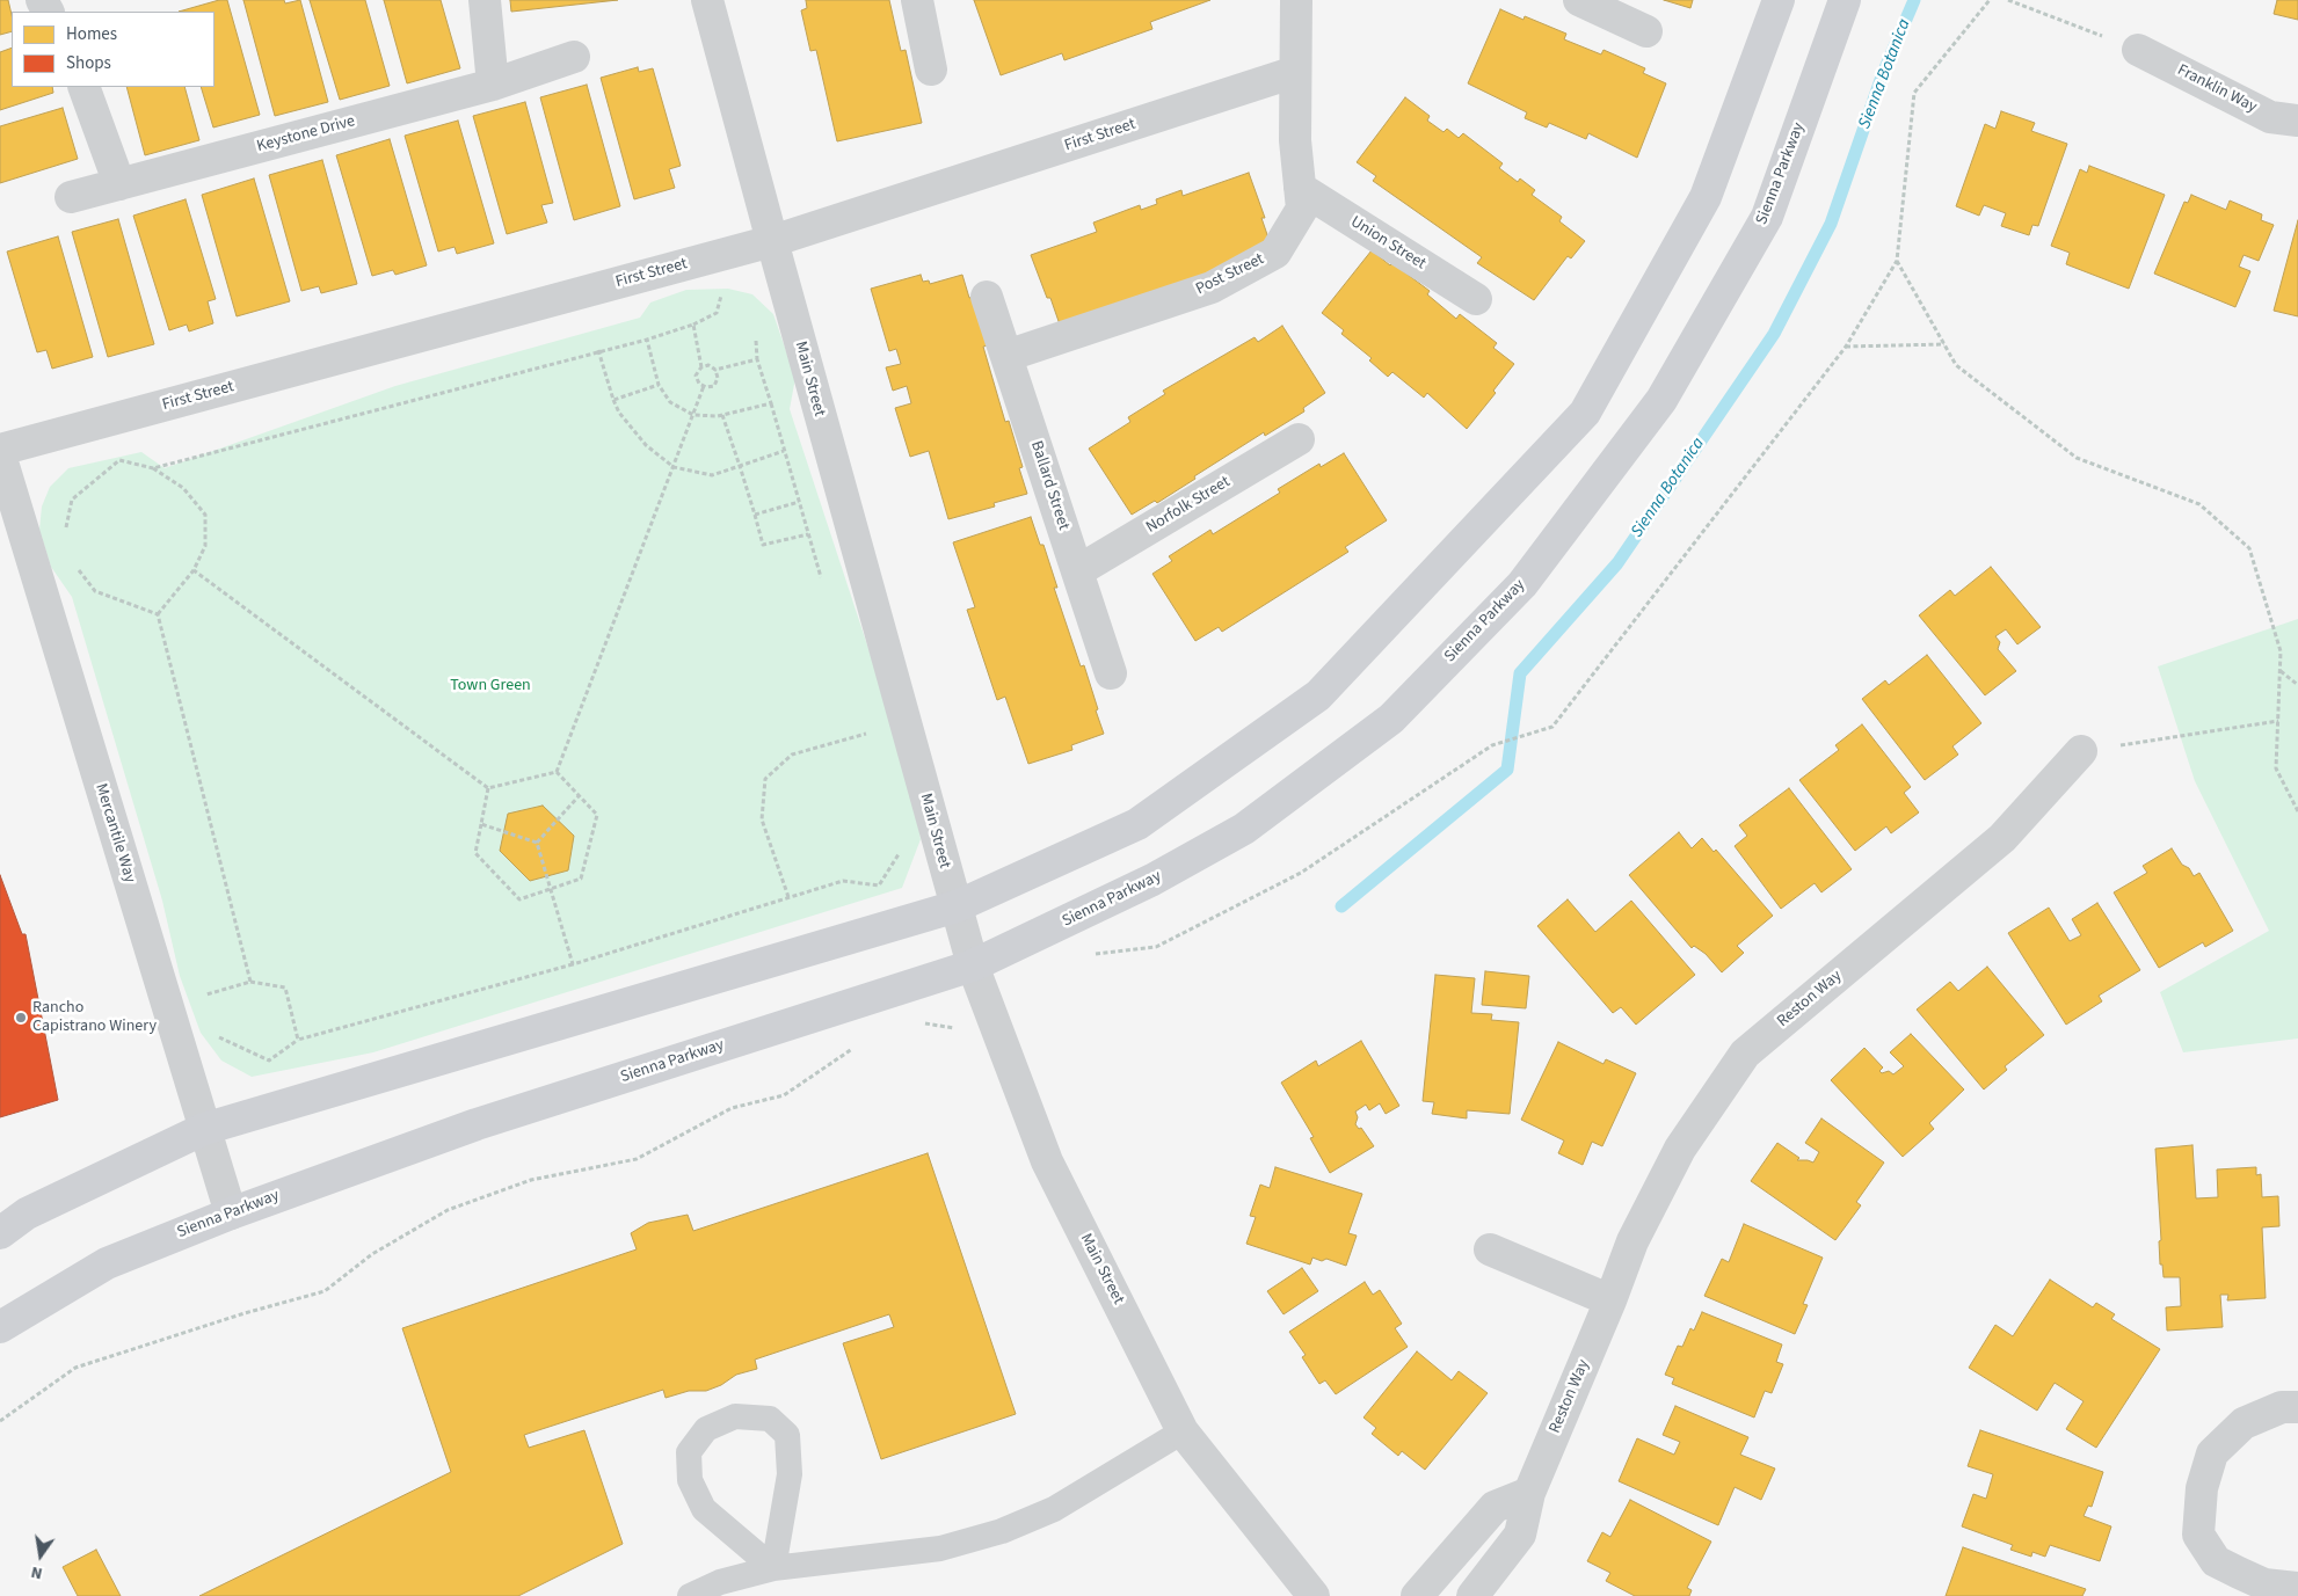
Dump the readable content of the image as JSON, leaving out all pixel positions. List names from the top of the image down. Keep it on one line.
{"streets":{"main road":["Sienna Parkway"],"street":["Franklin Way","Keystone Drive","First Street","Union Street","Post Street","Main Street","Ballard Street","Norfolk Street","Mercantile Way","Reston Way"]},"crossings":[["First Street","Post Street"],["First Street","Main Street"],["First Street","Mercantile Way"],["Sienna Parkway","Main Street"],["Sienna Parkway","Mercantile Way"],["Union Street","Post Street"],["Post Street","Ballard Street"],["Ballard Street","Norfolk Street"]],"water":["Sienna Botanica"],"parks":["Town Green"],"places":["Rancho Capistrano Winery"],"legend":["Homes","Shops"],"north":"bottom"}
